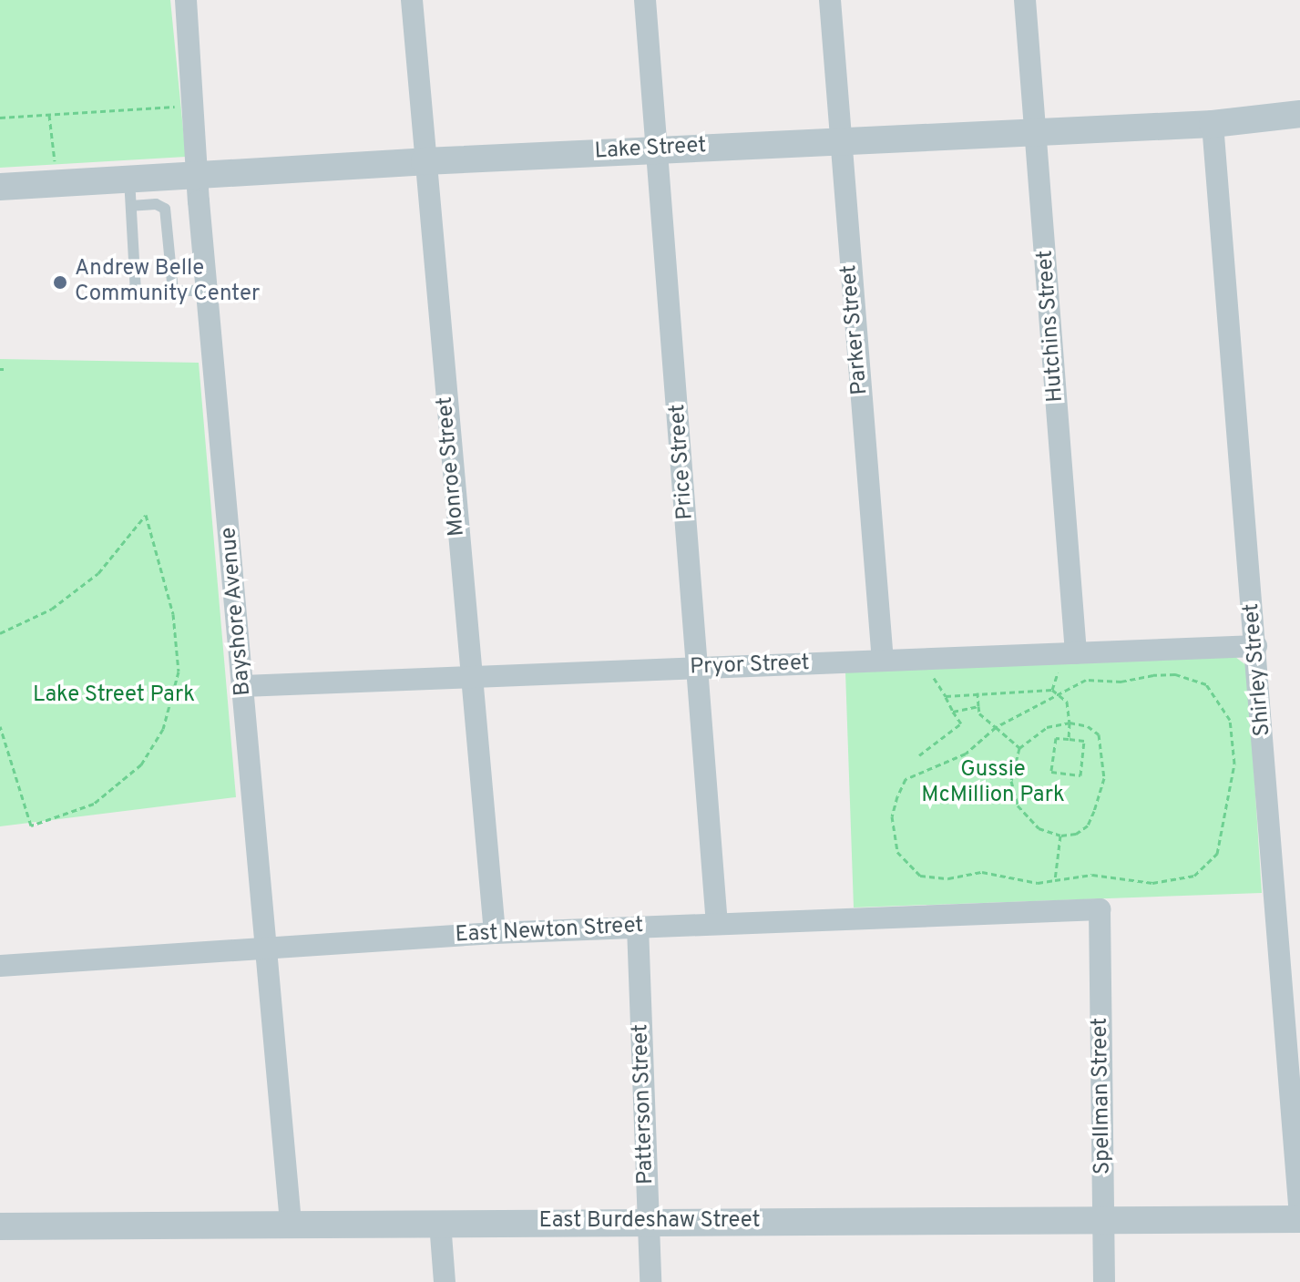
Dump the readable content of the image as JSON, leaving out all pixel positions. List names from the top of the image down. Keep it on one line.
{"streets":{"street":["Lake Street","Hutchins Street","Parker Street","Price Street","Monroe Street","Bayshore Avenue","Pryor Street","Shirley Street","East Newton Street","Spellman Street","Patterson Street","East Burdeshaw Street"]},"crossings":[["Lake Street","Hutchins Street"],["Lake Street","Parker Street"],["Lake Street","Price Street"],["Lake Street","Monroe Street"],["Lake Street","Bayshore Avenue"],["Lake Street","Shirley Street"],["Hutchins Street","Pryor Street"],["Parker Street","Pryor Street"],["Price Street","Pryor Street"],["Price Street","East Newton Street"],["Monroe Street","Pryor Street"],["Monroe Street","East Newton Street"],["Bayshore Avenue","Pryor Street"],["Bayshore Avenue","East Newton Street"],["Bayshore Avenue","East Burdeshaw Street"],["Pryor Street","Shirley Street"],["Shirley Street","East Burdeshaw Street"],["East Newton Street","Spellman Street"],["East Newton Street","Patterson Street"],["Spellman Street","East Burdeshaw Street"],["Patterson Street","East Burdeshaw Street"]],"parks":["Lake Street Park","Gussie McMillion Park"],"places":["Andrew Belle Community Center"]}
